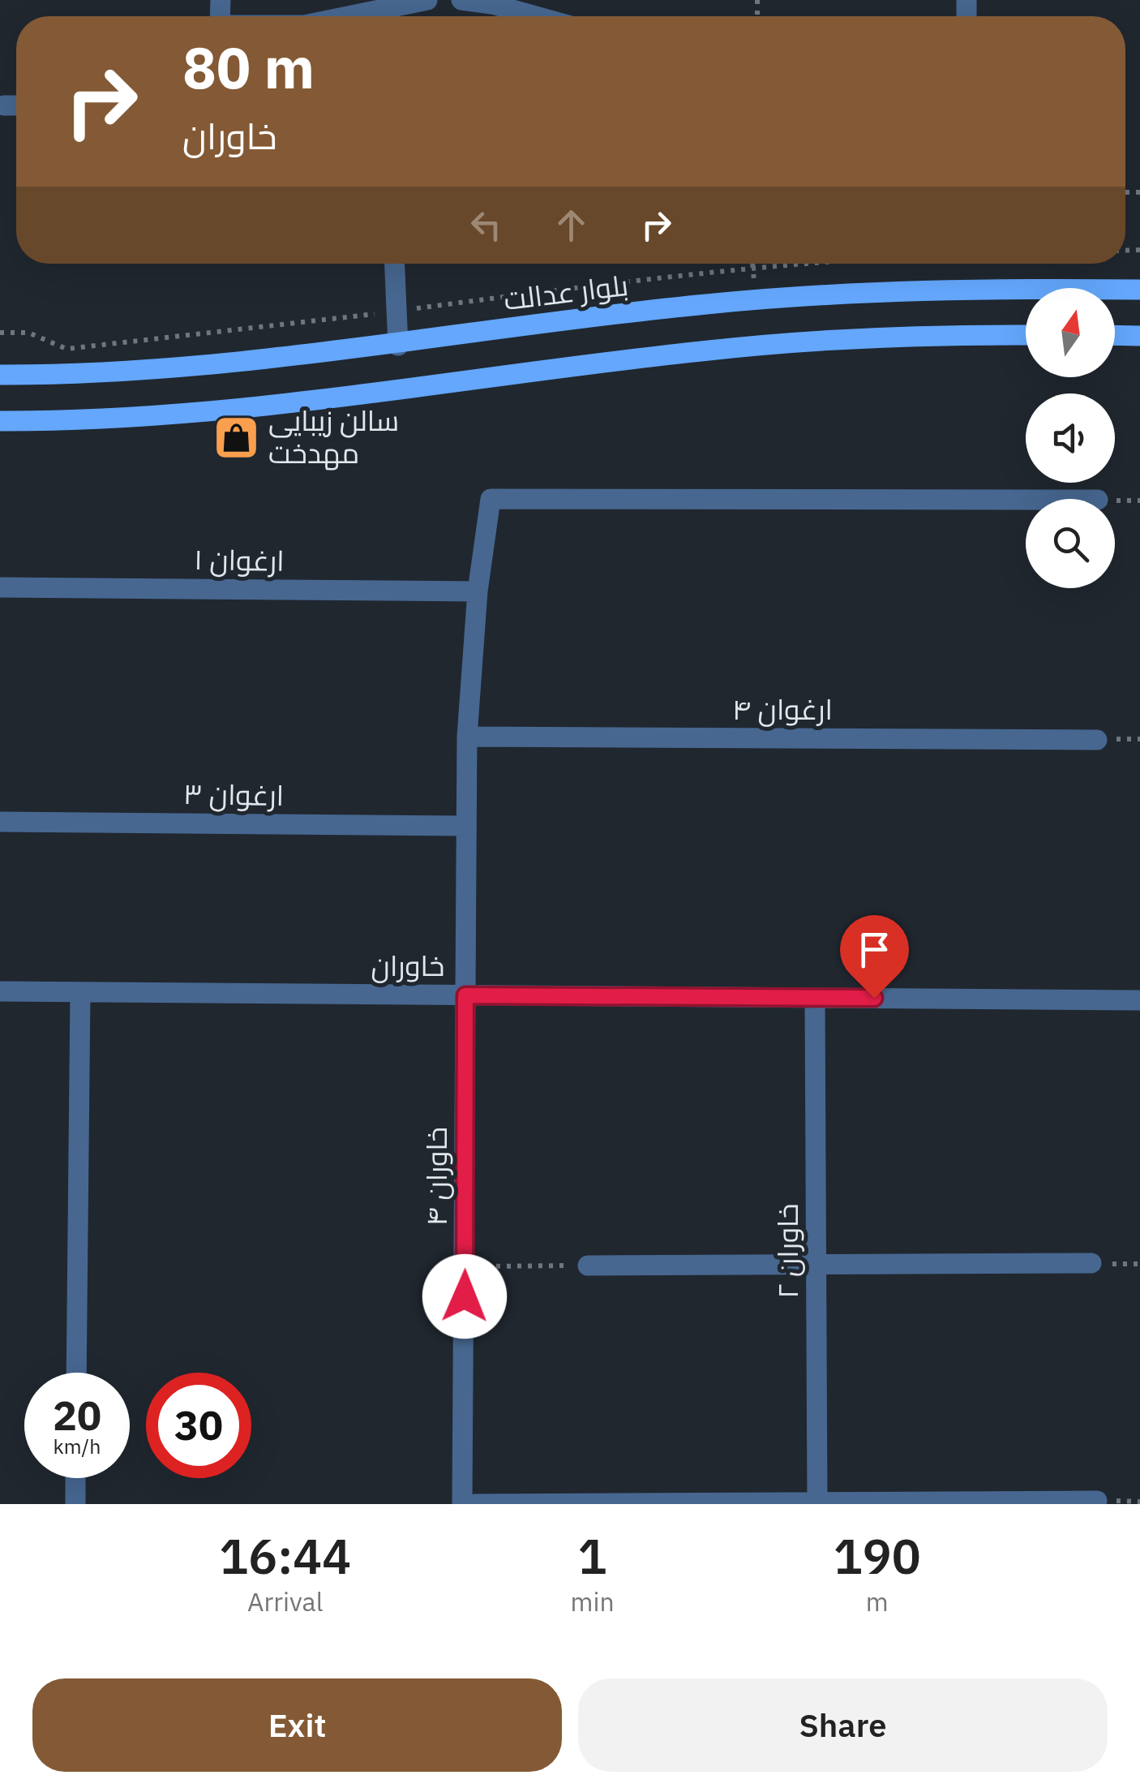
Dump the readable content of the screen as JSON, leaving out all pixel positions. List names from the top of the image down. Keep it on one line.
{"streets":{"main road":["بلوار عدالت"],"street":["ارغوان ۱","ارغوان ۴","ارغوان ۳","خاوران","خاوران ۴","خاوران ۲"]},"crossings":[["ارغوان ۱","خاوران ۴"],["ارغوان ۴","خاوران ۴"],["ارغوان ۳","خاوران ۴"],["خاوران","خاوران ۴"],["خاوران","خاوران ۲"]],"places":{"shop":["سالن زیبایی مهدخت"]},"north":"top","page":{"turn":["80 m","خاوران"],"speed":"20 km/h","limit":"30","eta":["16:44","Arrival","1","min","190","m"],"buttons":["Exit","Share"]}}
